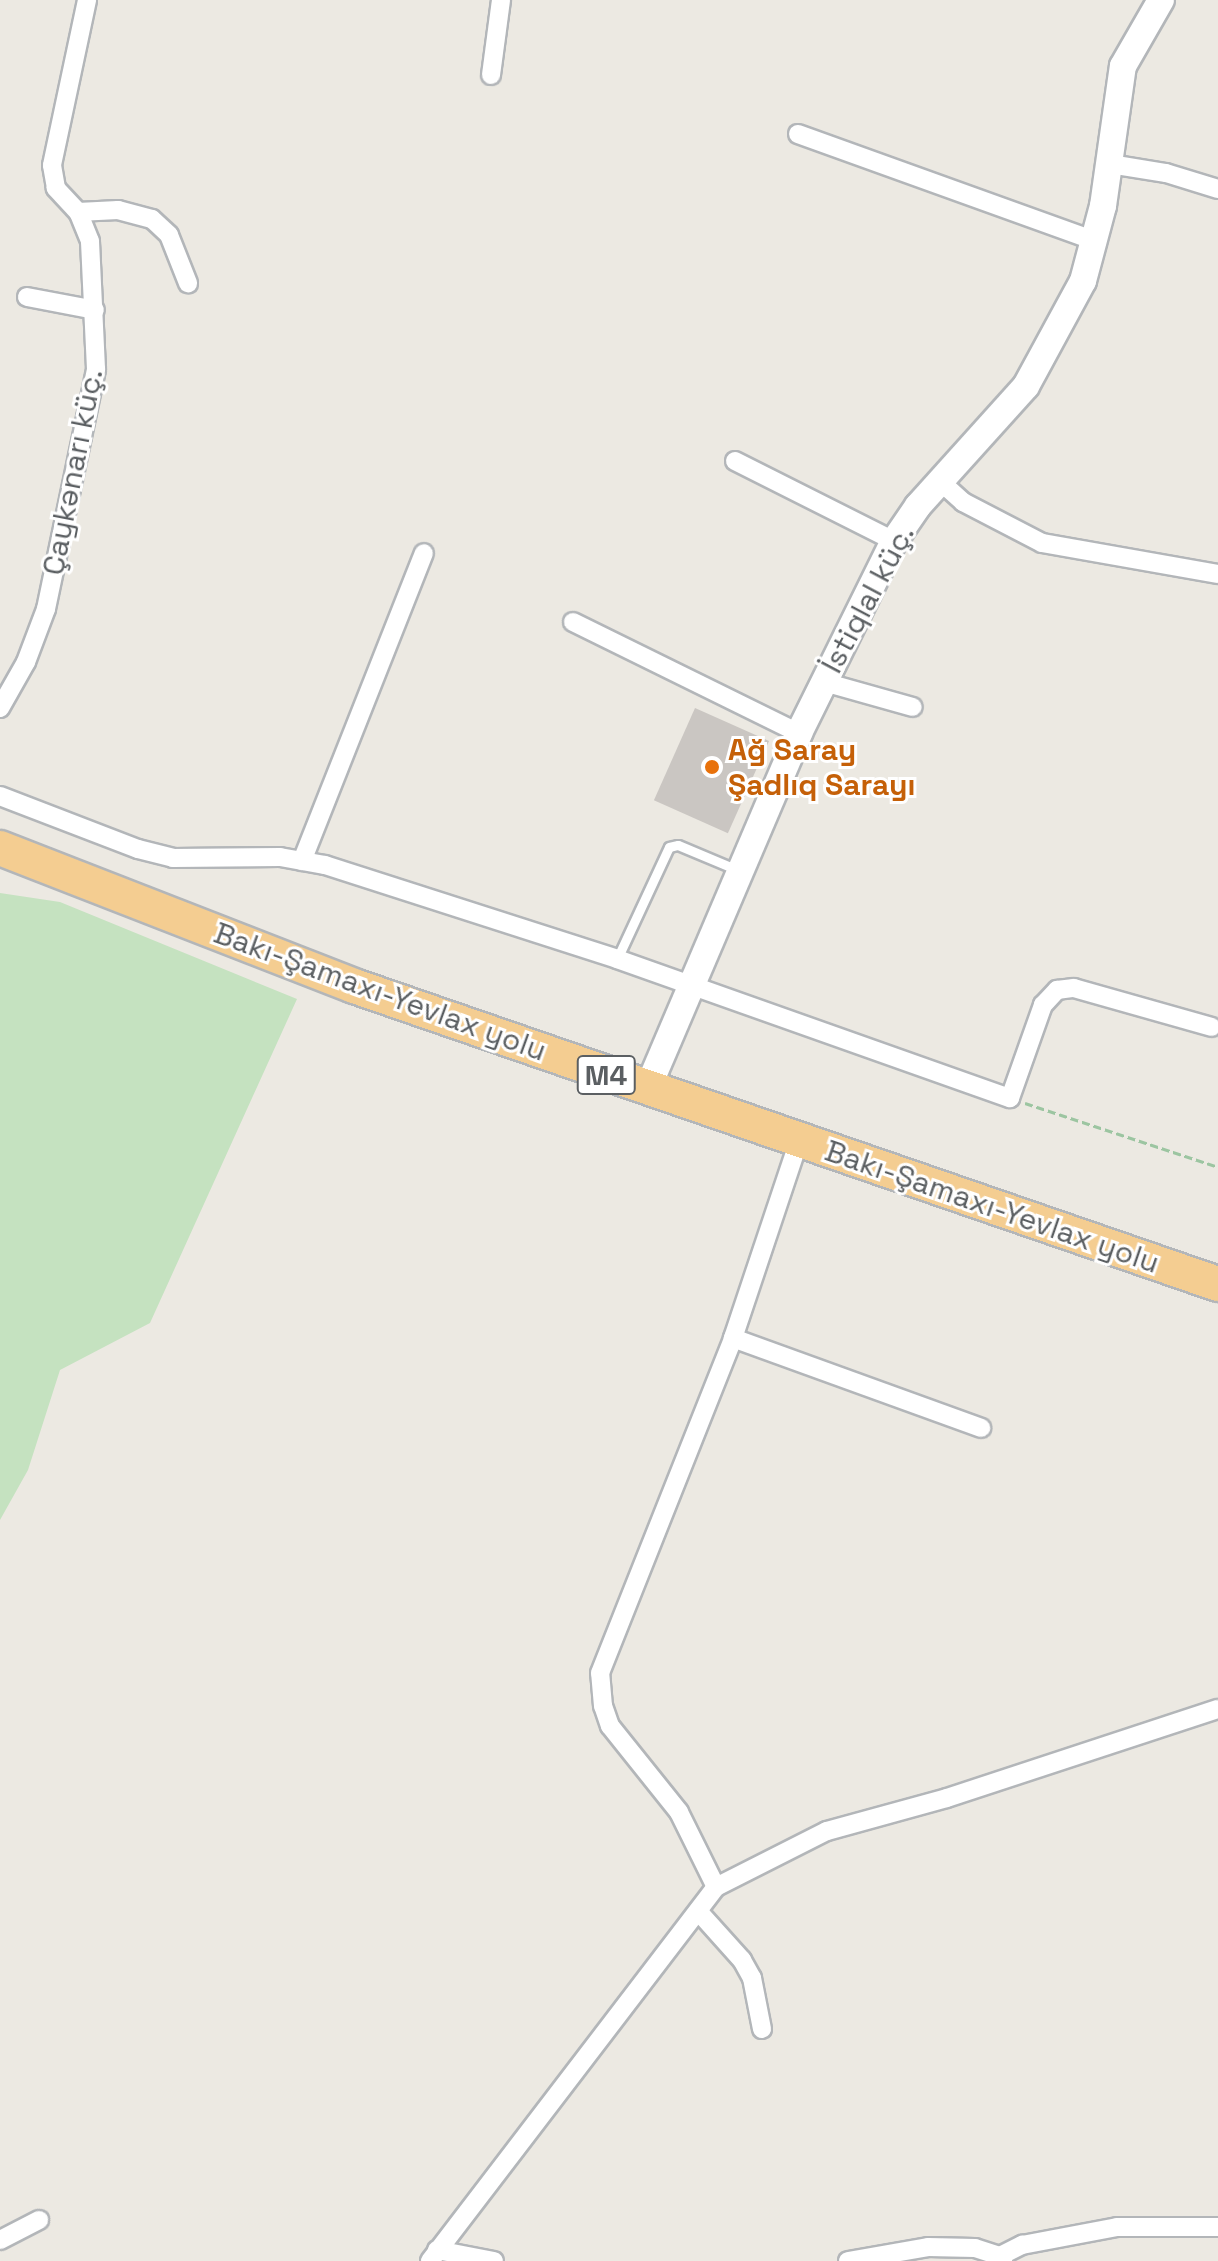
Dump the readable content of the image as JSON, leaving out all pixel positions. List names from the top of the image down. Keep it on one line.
{"streets":{"highway":["Bakı-Şamaxı-Yevlax yolu","M4"],"street":["Çaykənarı küç.","İstiqlal küç."]},"crossings":[["İstiqlal küç.","Bakı-Şamaxı-Yevlax yolu"]],"places":["Ağ Saray Şadlıq Sarayı"]}
